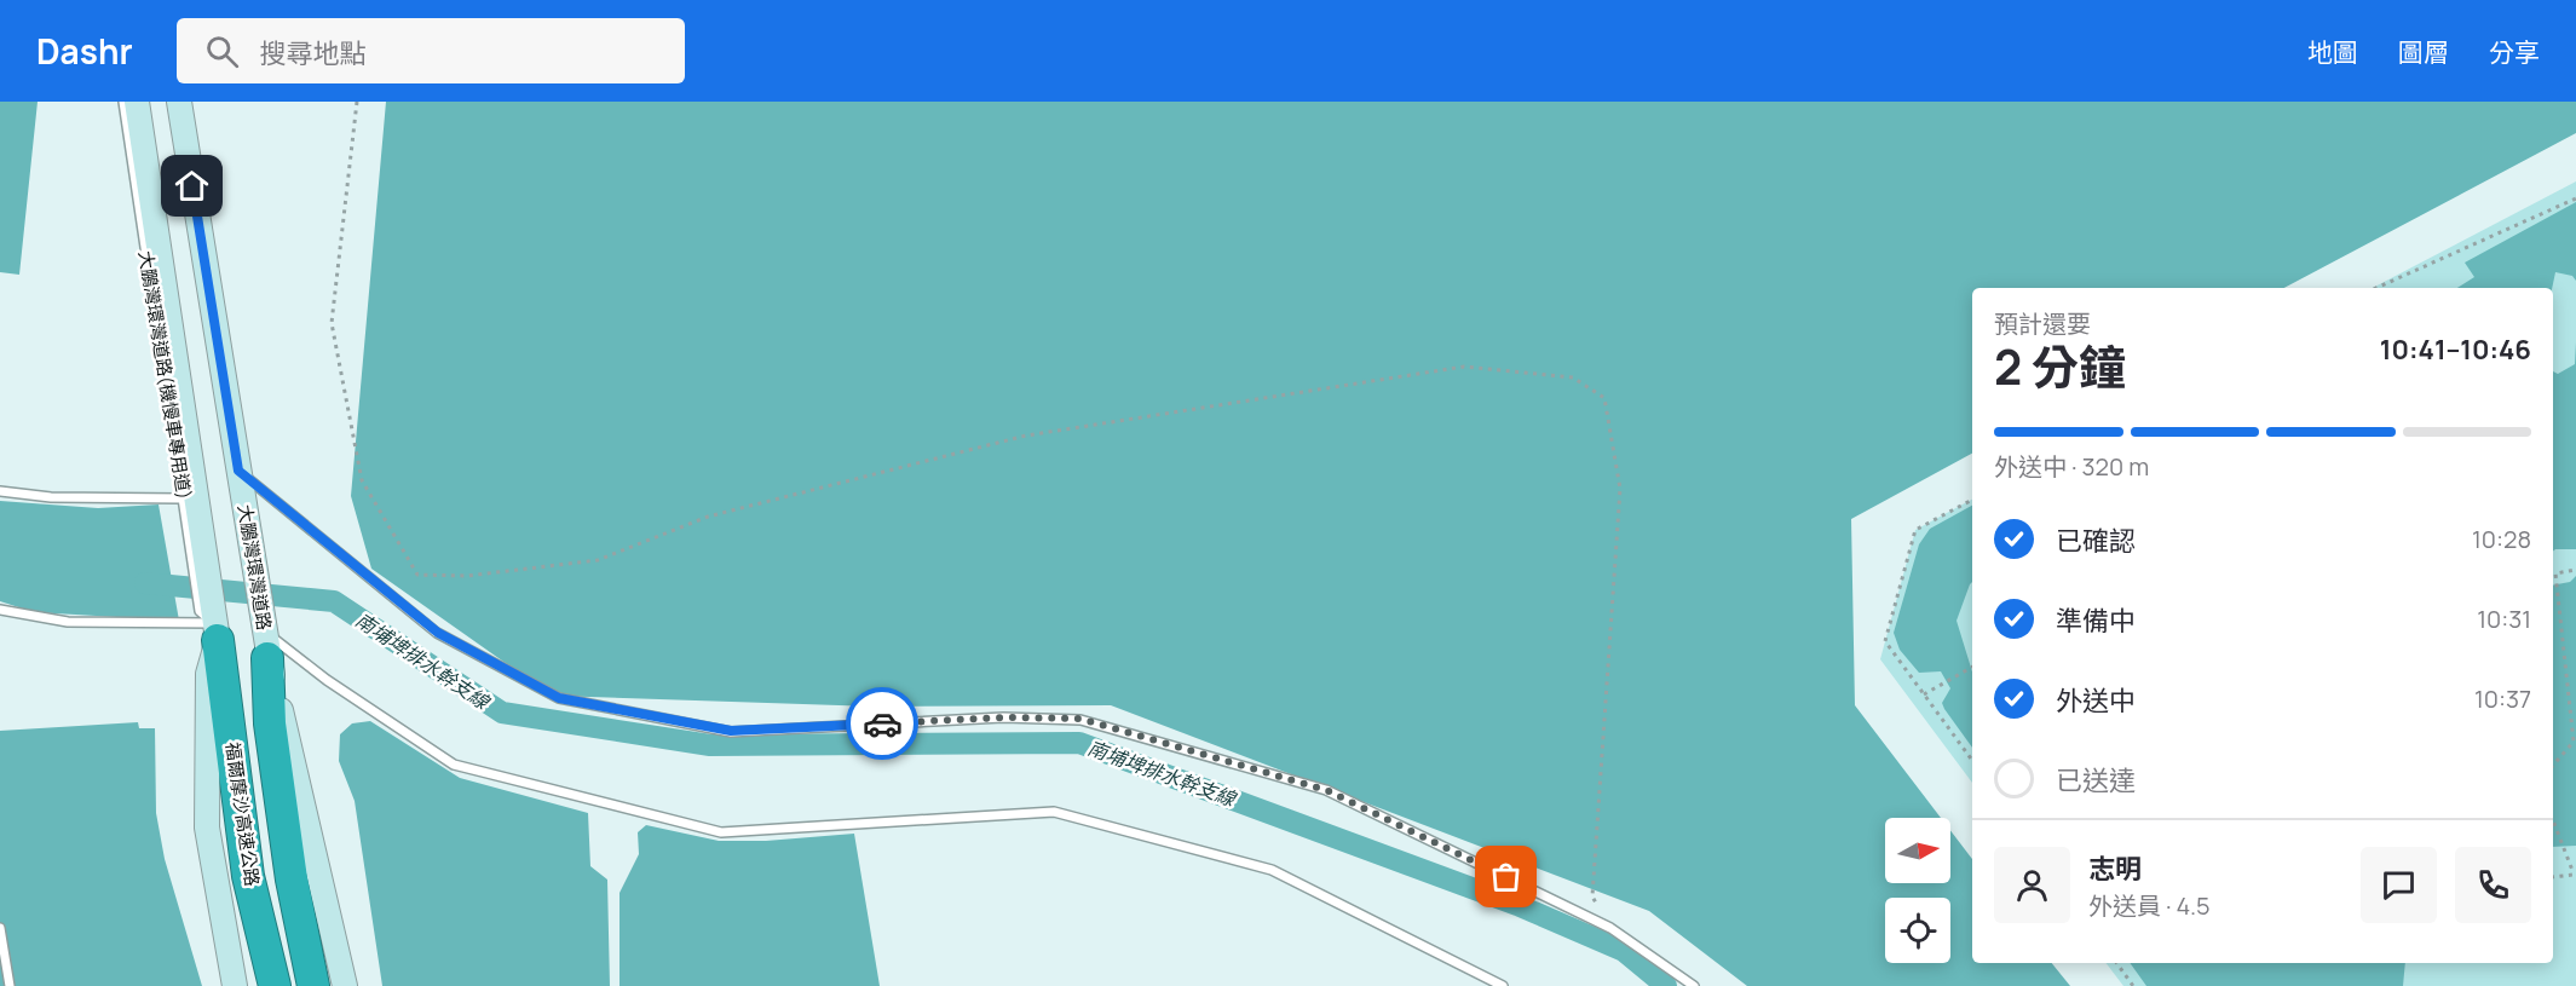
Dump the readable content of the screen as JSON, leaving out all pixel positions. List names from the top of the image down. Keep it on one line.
{"streets":{"highway":["福爾摩沙高速公路"],"street":["大鵬灣環灣道路"],"lane":["大鵬灣環灣道路(機慢車專用道)"]},"water":["南埔埤排水幹支線"],"north":"right","page":{"header":"Dashr","search":"搜尋地點","nav":["地圖","圖層","分享"],"heading":["2 分鐘","預計還要","10:41–10:46"],"panel":["志明","外送員 · 4.5"],"bar":"外送中 · 320 m","list":[["已確認","10:28"],["準備中","10:31"],["外送中","10:37"],"已送達"]}}
